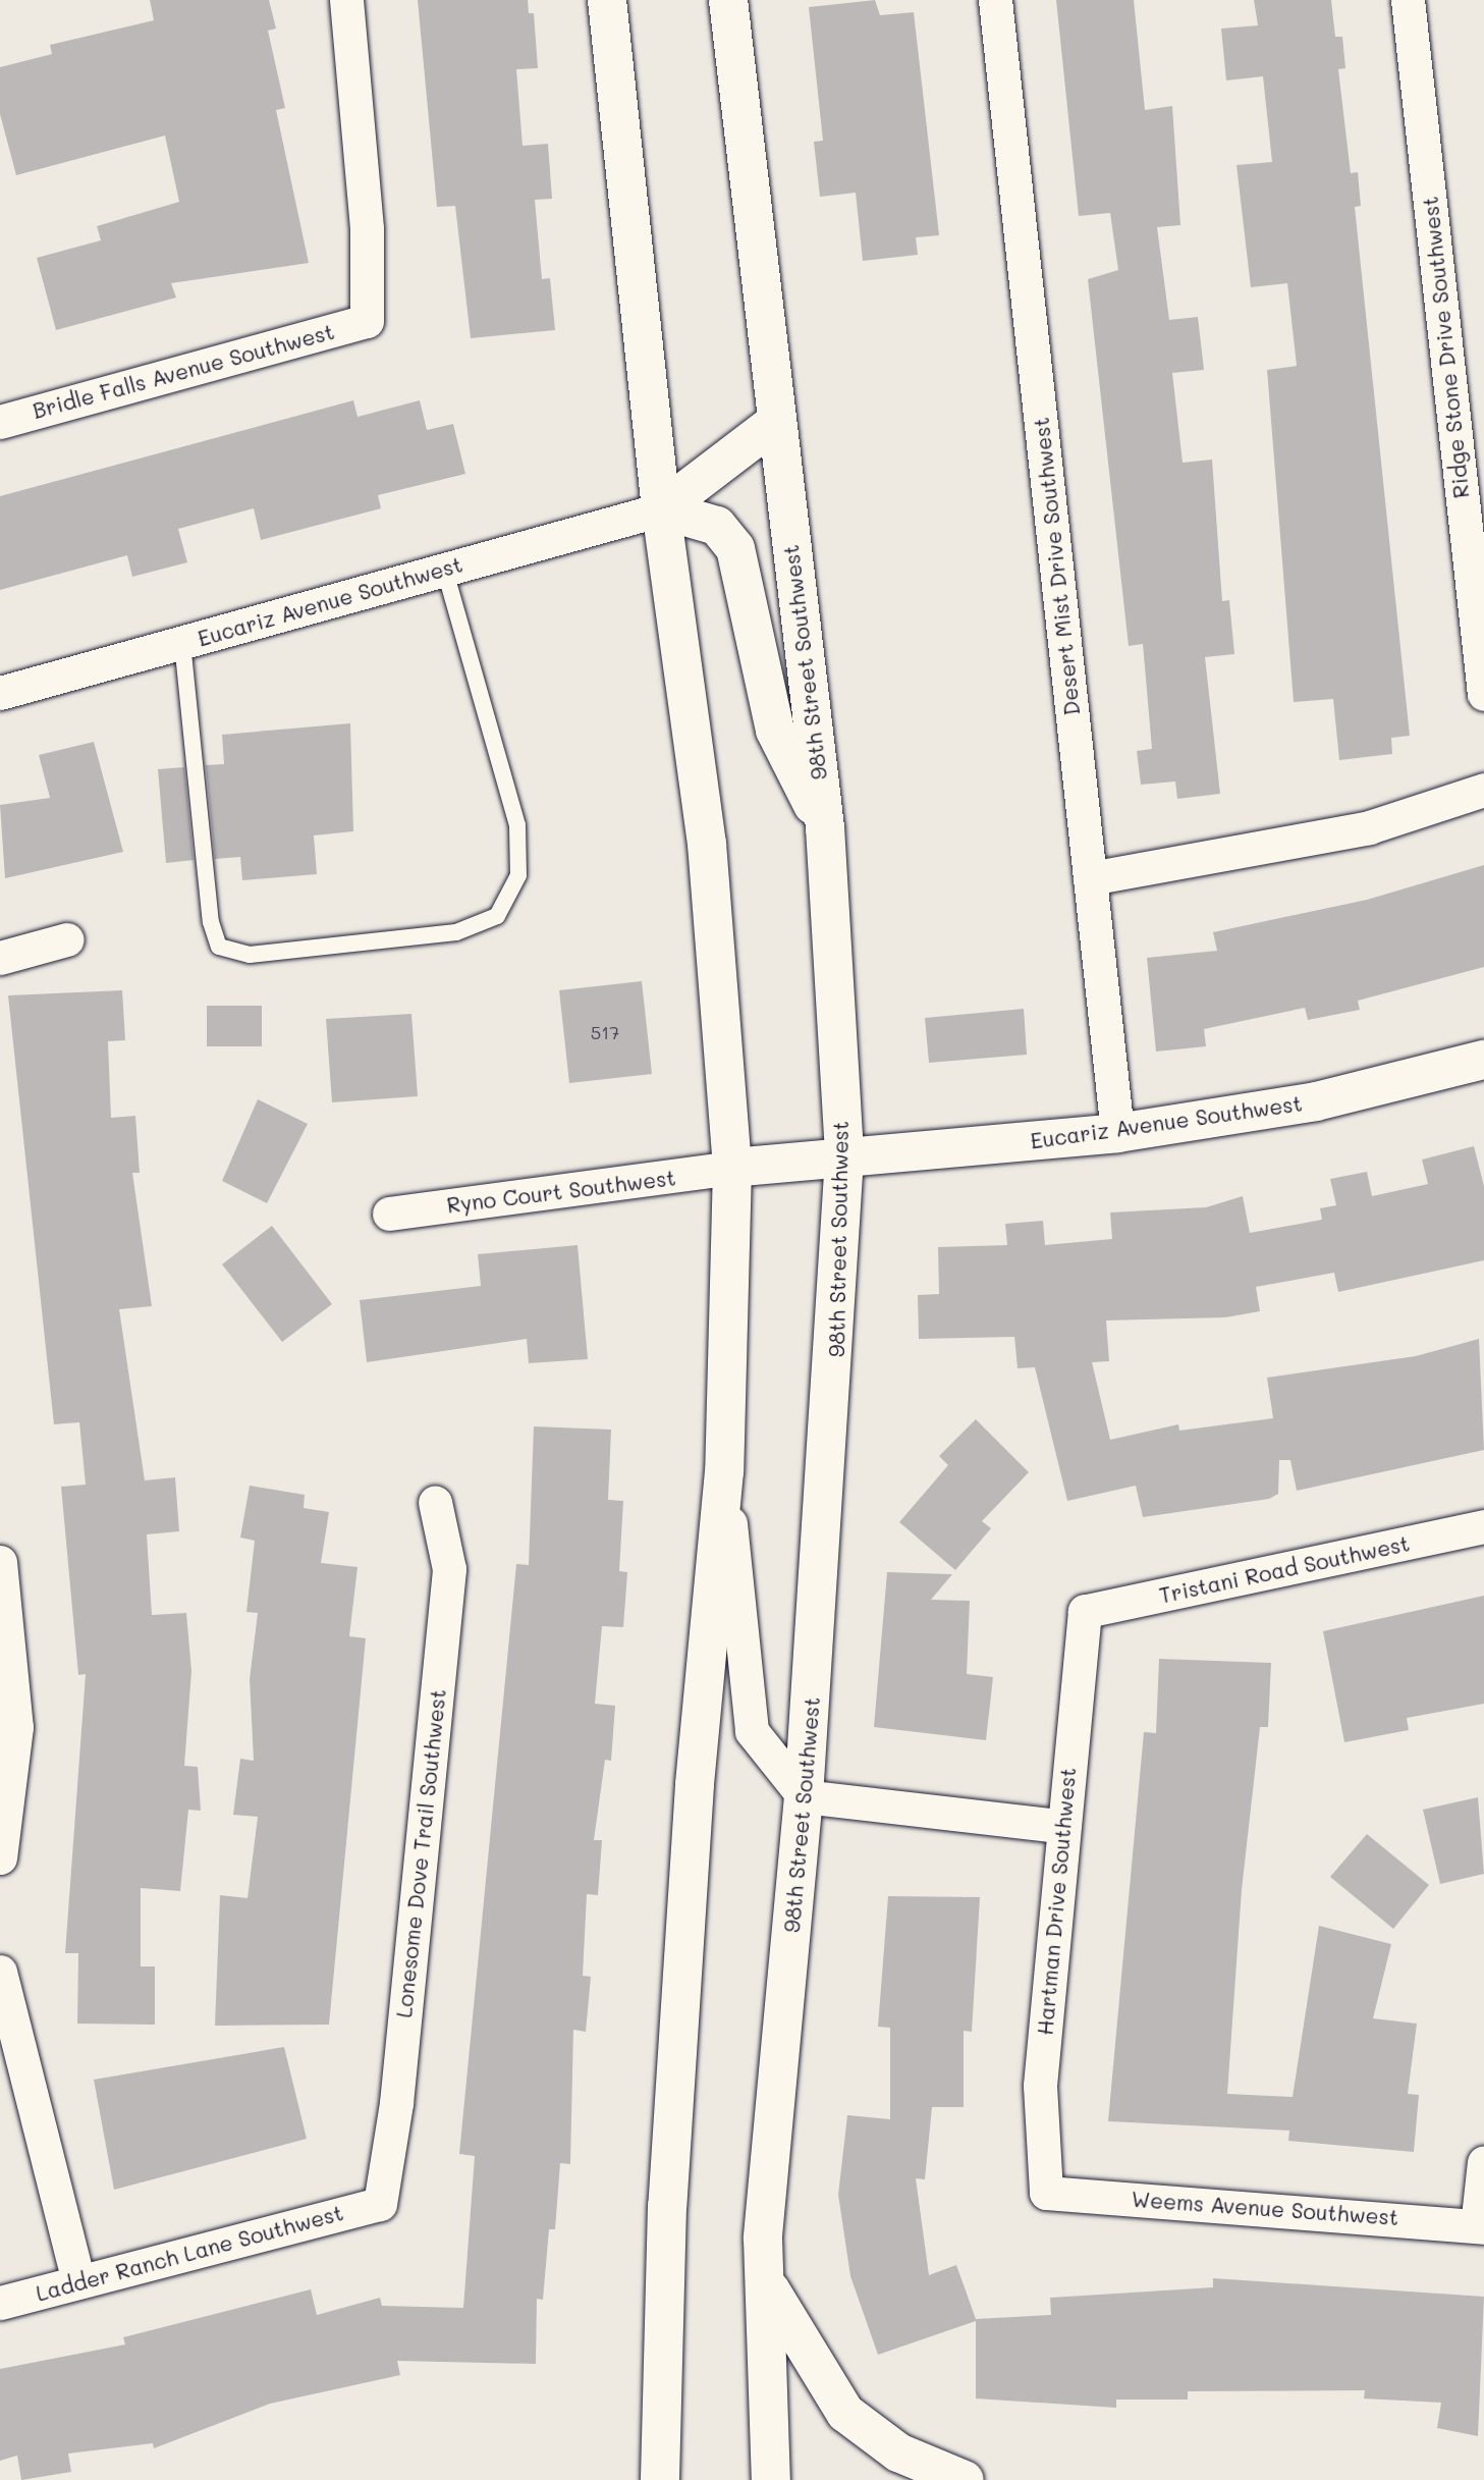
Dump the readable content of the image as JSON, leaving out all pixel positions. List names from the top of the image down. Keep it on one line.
{"streets":{"main road":["Eucariz Avenue Southwest","98th Street Southwest"],"street":["Ridge Stone Drive Southwest","Bridle Falls Avenue Southwest","Desert Mist Drive Southwest","Ryno Court Southwest","Tristani Road Southwest","Lonesome Dove Trail Southwest","Hartman Drive Southwest","Weems Avenue Southwest","Ladder Ranch Lane Southwest"]},"crossings":[["Desert Mist Drive Southwest","Eucariz Avenue Southwest"],["Eucariz Avenue Southwest","98th Street Southwest"],["Eucariz Avenue Southwest","Ryno Court Southwest"],["Tristani Road Southwest","Hartman Drive Southwest"],["Lonesome Dove Trail Southwest","Ladder Ranch Lane Southwest"],["Hartman Drive Southwest","Weems Avenue Southwest"]],"house_numbers":["517"]}
